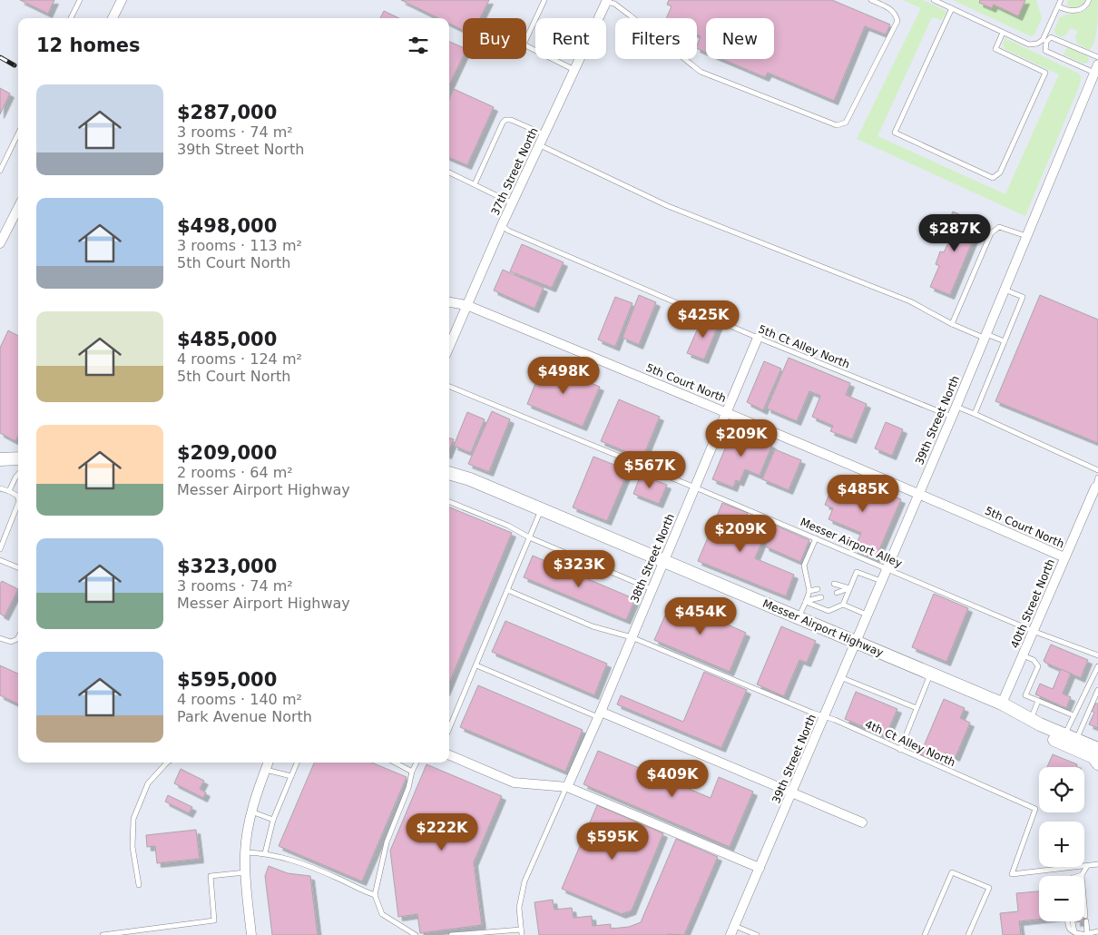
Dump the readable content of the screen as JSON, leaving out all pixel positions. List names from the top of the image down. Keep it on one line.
{"streets":{"main road":["Messer Airport Highway"],"street":["37th Street North","5th Court North","39th Street North","38th Street North","40th Street North"],"lane":["5th Ct Alley North","Messer Airport Alley","4th Ct Alley North"]},"crossings":[["37th Street North","5th Ct Alley North"],["37th Street North","5th Court North"],["5th Ct Alley North","39th Street North"],["5th Ct Alley North","38th Street North"],["5th Court North","39th Street North"],["5th Court North","38th Street North"],["5th Court North","40th Street North"],["39th Street North","Messer Airport Alley"],["39th Street North","Messer Airport Highway"],["39th Street North","4th Ct Alley North"],["Messer Airport Alley","38th Street North"],["Messer Airport Alley","40th Street North"],["38th Street North","Messer Airport Highway"],["38th Street North","4th Ct Alley North"],["40th Street North","Messer Airport Highway"]],"page":{"chip":["Buy","Rent","Filters","New"],"heading":"12 homes","list":[{"name":"$287,000","note":"3 rooms · 74 m² · 39th Street North"},{"name":"$498,000","note":"3 rooms · 113 m² · 5th Court North"},{"name":"$485,000","note":"4 rooms · 124 m² · 5th Court North"},{"name":"$209,000","note":"2 rooms · 64 m² · Messer Airport Highway"},{"name":"$323,000","note":"3 rooms · 74 m² · Messer Airport Highway"},{"name":"$595,000","note":"4 rooms · 140 m² · Park Avenue North"}],"price":["$287K","$425K","$498K","$209K","$567K","$485K","$209K","$323K","$454K","$409K","$222K","$595K"],"map_buttons":["+","−"]}}
